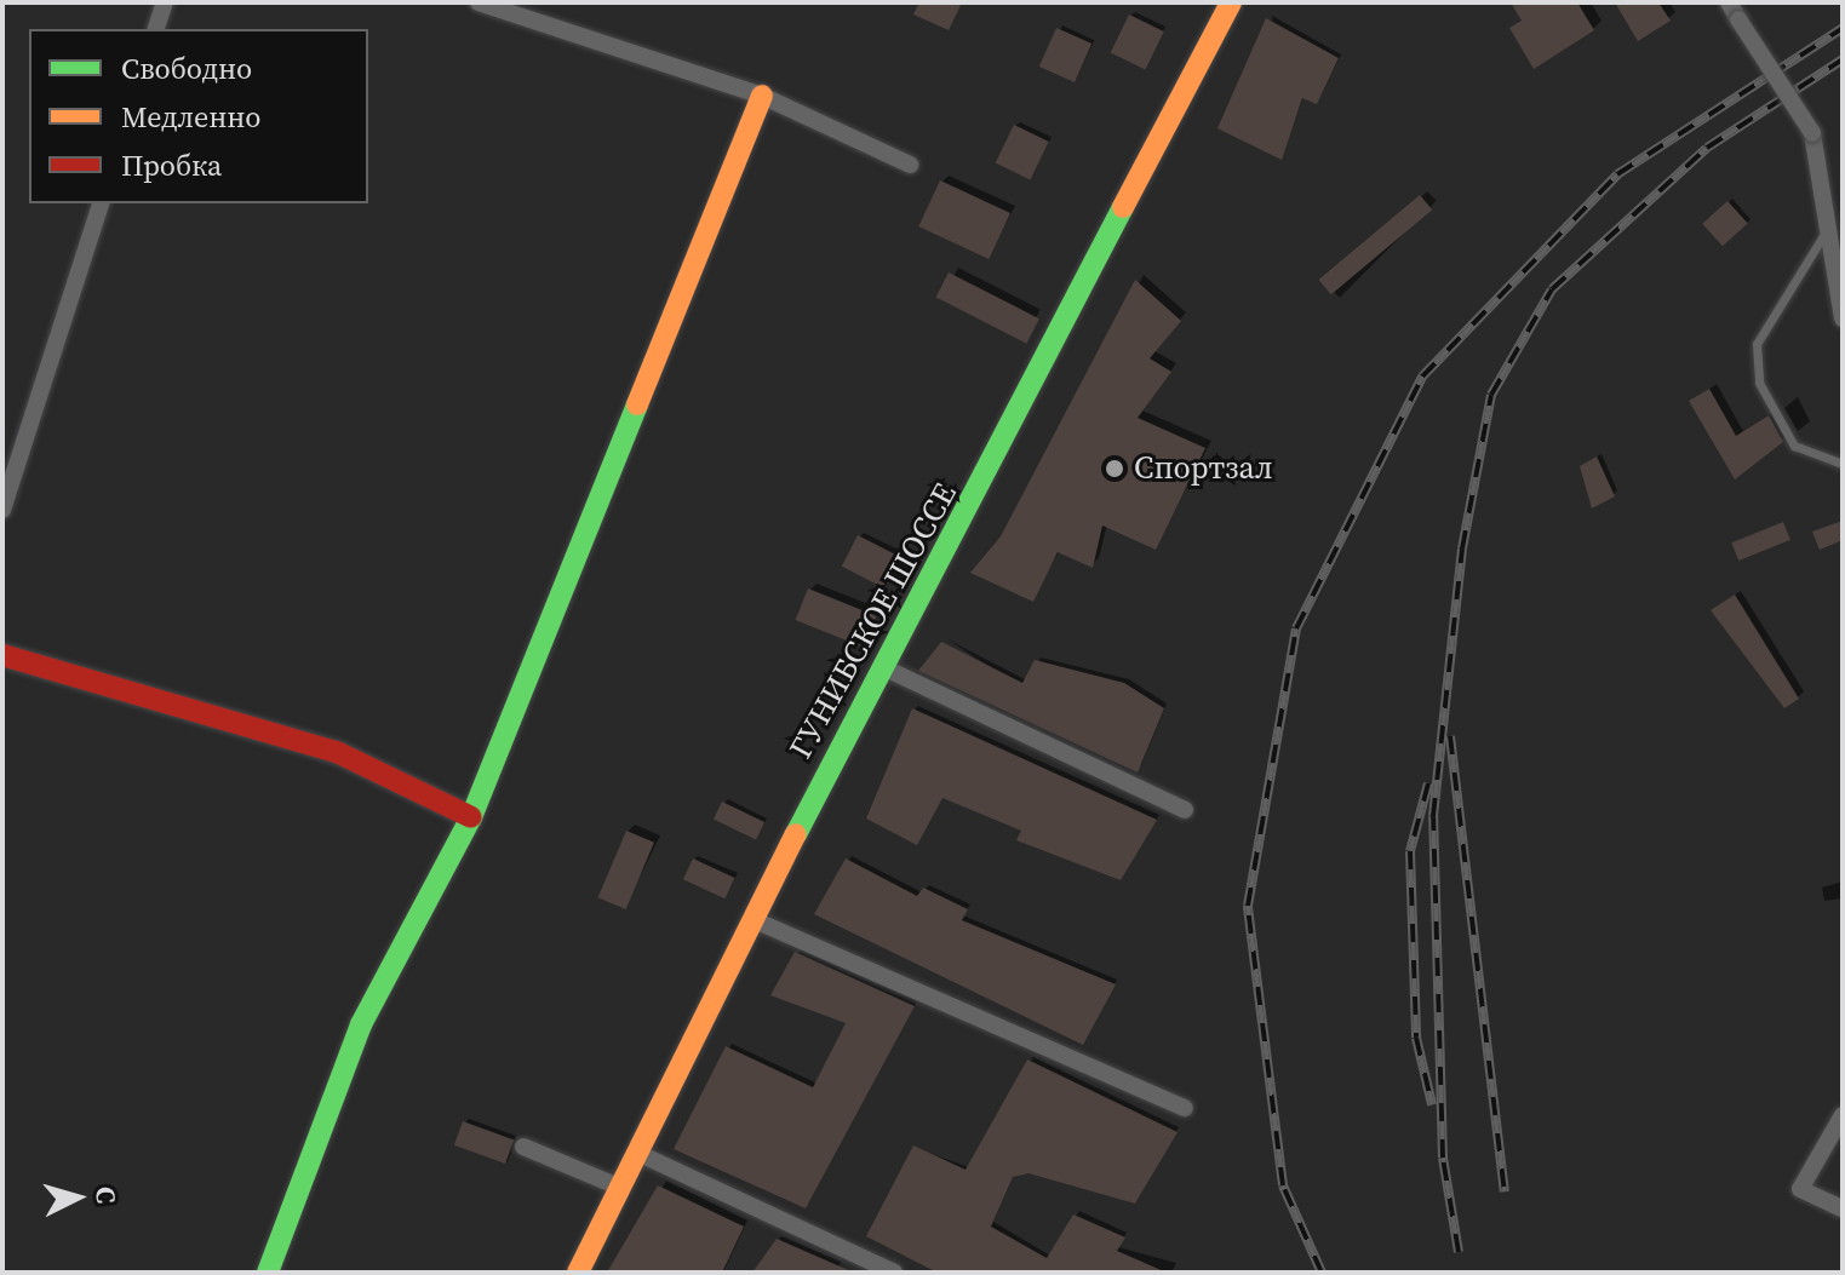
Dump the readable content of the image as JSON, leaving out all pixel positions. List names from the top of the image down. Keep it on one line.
{"streets":{"street":["ГУНИБСКОЕ ШОССЕ"]},"places":["Спортзал"],"legend":["Свободно","Медленно","Пробка"],"north":"right"}
